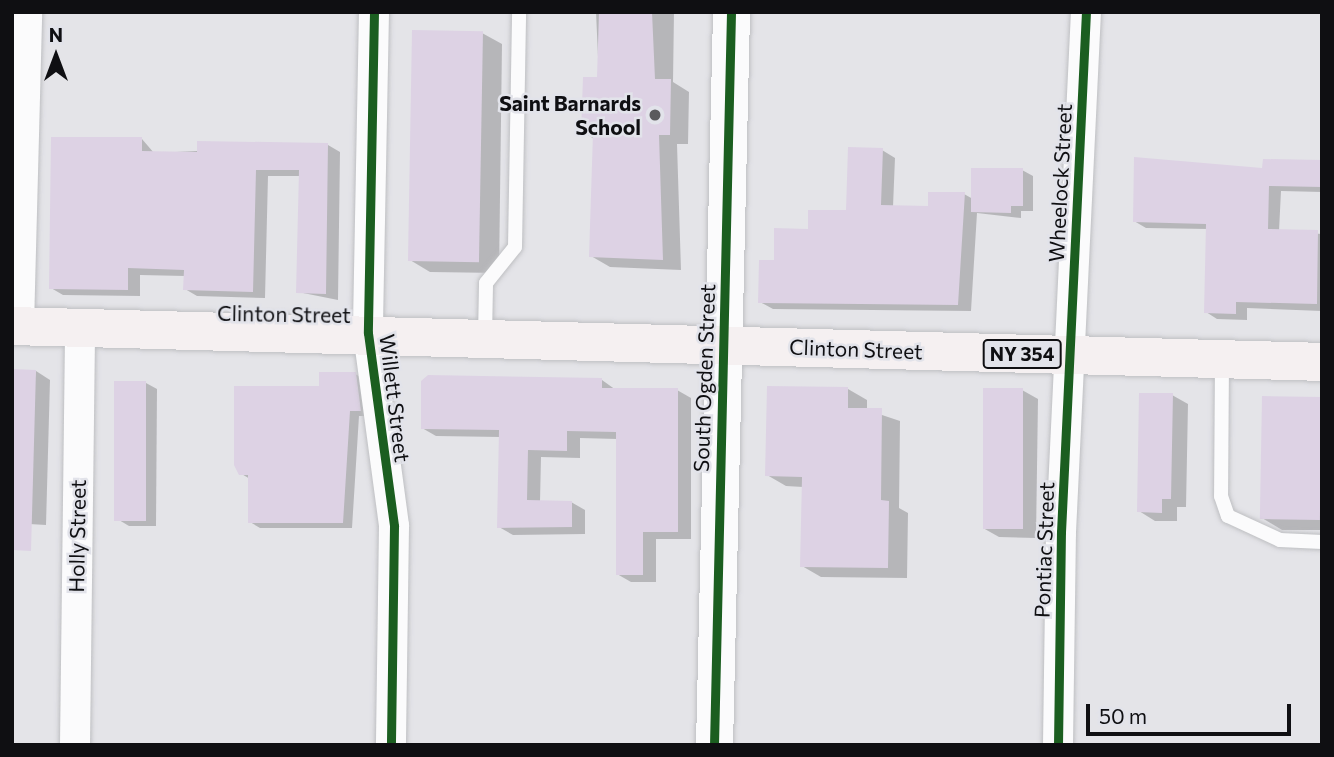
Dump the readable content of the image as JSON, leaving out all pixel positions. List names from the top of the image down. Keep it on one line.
{"streets":{"main road":["Clinton Street","NY 354"],"street":["Wheelock Street","South Ogden Street","Willett Street","Holly Street","Pontiac Street"]},"crossings":[["Wheelock Street","Clinton Street"],["Wheelock Street","Pontiac Street"],["Clinton Street","South Ogden Street"],["Clinton Street","Willett Street"],["Clinton Street","Holly Street"],["Clinton Street","Pontiac Street"]],"places":["Saint Barnards School"],"scale_bar":"50 m","north":"top"}
